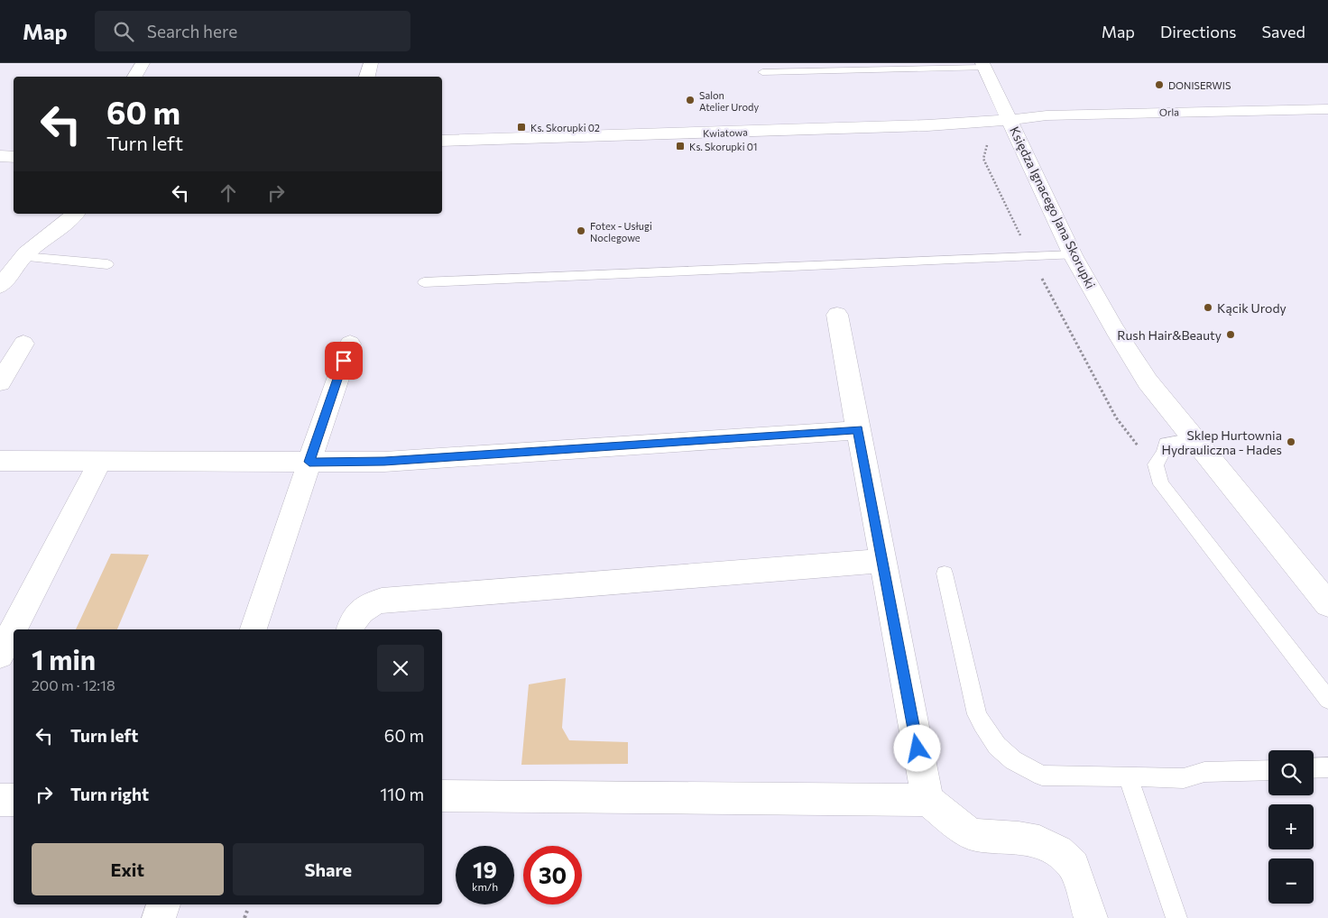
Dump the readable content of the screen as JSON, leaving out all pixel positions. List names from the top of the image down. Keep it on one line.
{"streets":{"street":["Orla","Kwiatowa","Księdza Ignacego Jana Skorupki"]},"crossings":[["Orla","Kwiatowa"],["Orla","Księdza Ignacego Jana Skorupki"],["Kwiatowa","Księdza Ignacego Jana Skorupki"]],"places":{"other":["DONISERWIS","Salon Atelier Urody","Fotex - Usługi Noclegowe","Kącik Urody","Rush Hair&Beauty","Sklep Hurtownia Hydrauliczna - Hades"],"transit":["Ks. Skorupki 02","Ks. Skorupki 01"]},"page":{"header":"Map","search":"Search here","nav":["Map","Directions","Saved"],"turn":["60 m","Turn left"],"heading":["1 min","200 m · 12:18"],"list":[{"name":"Turn left","value":"60 m"},{"name":"Turn right","value":"110 m"}],"map_buttons":["+","−"],"buttons":["Exit","Share"],"speed":"19 km/h","limit":"30"}}
